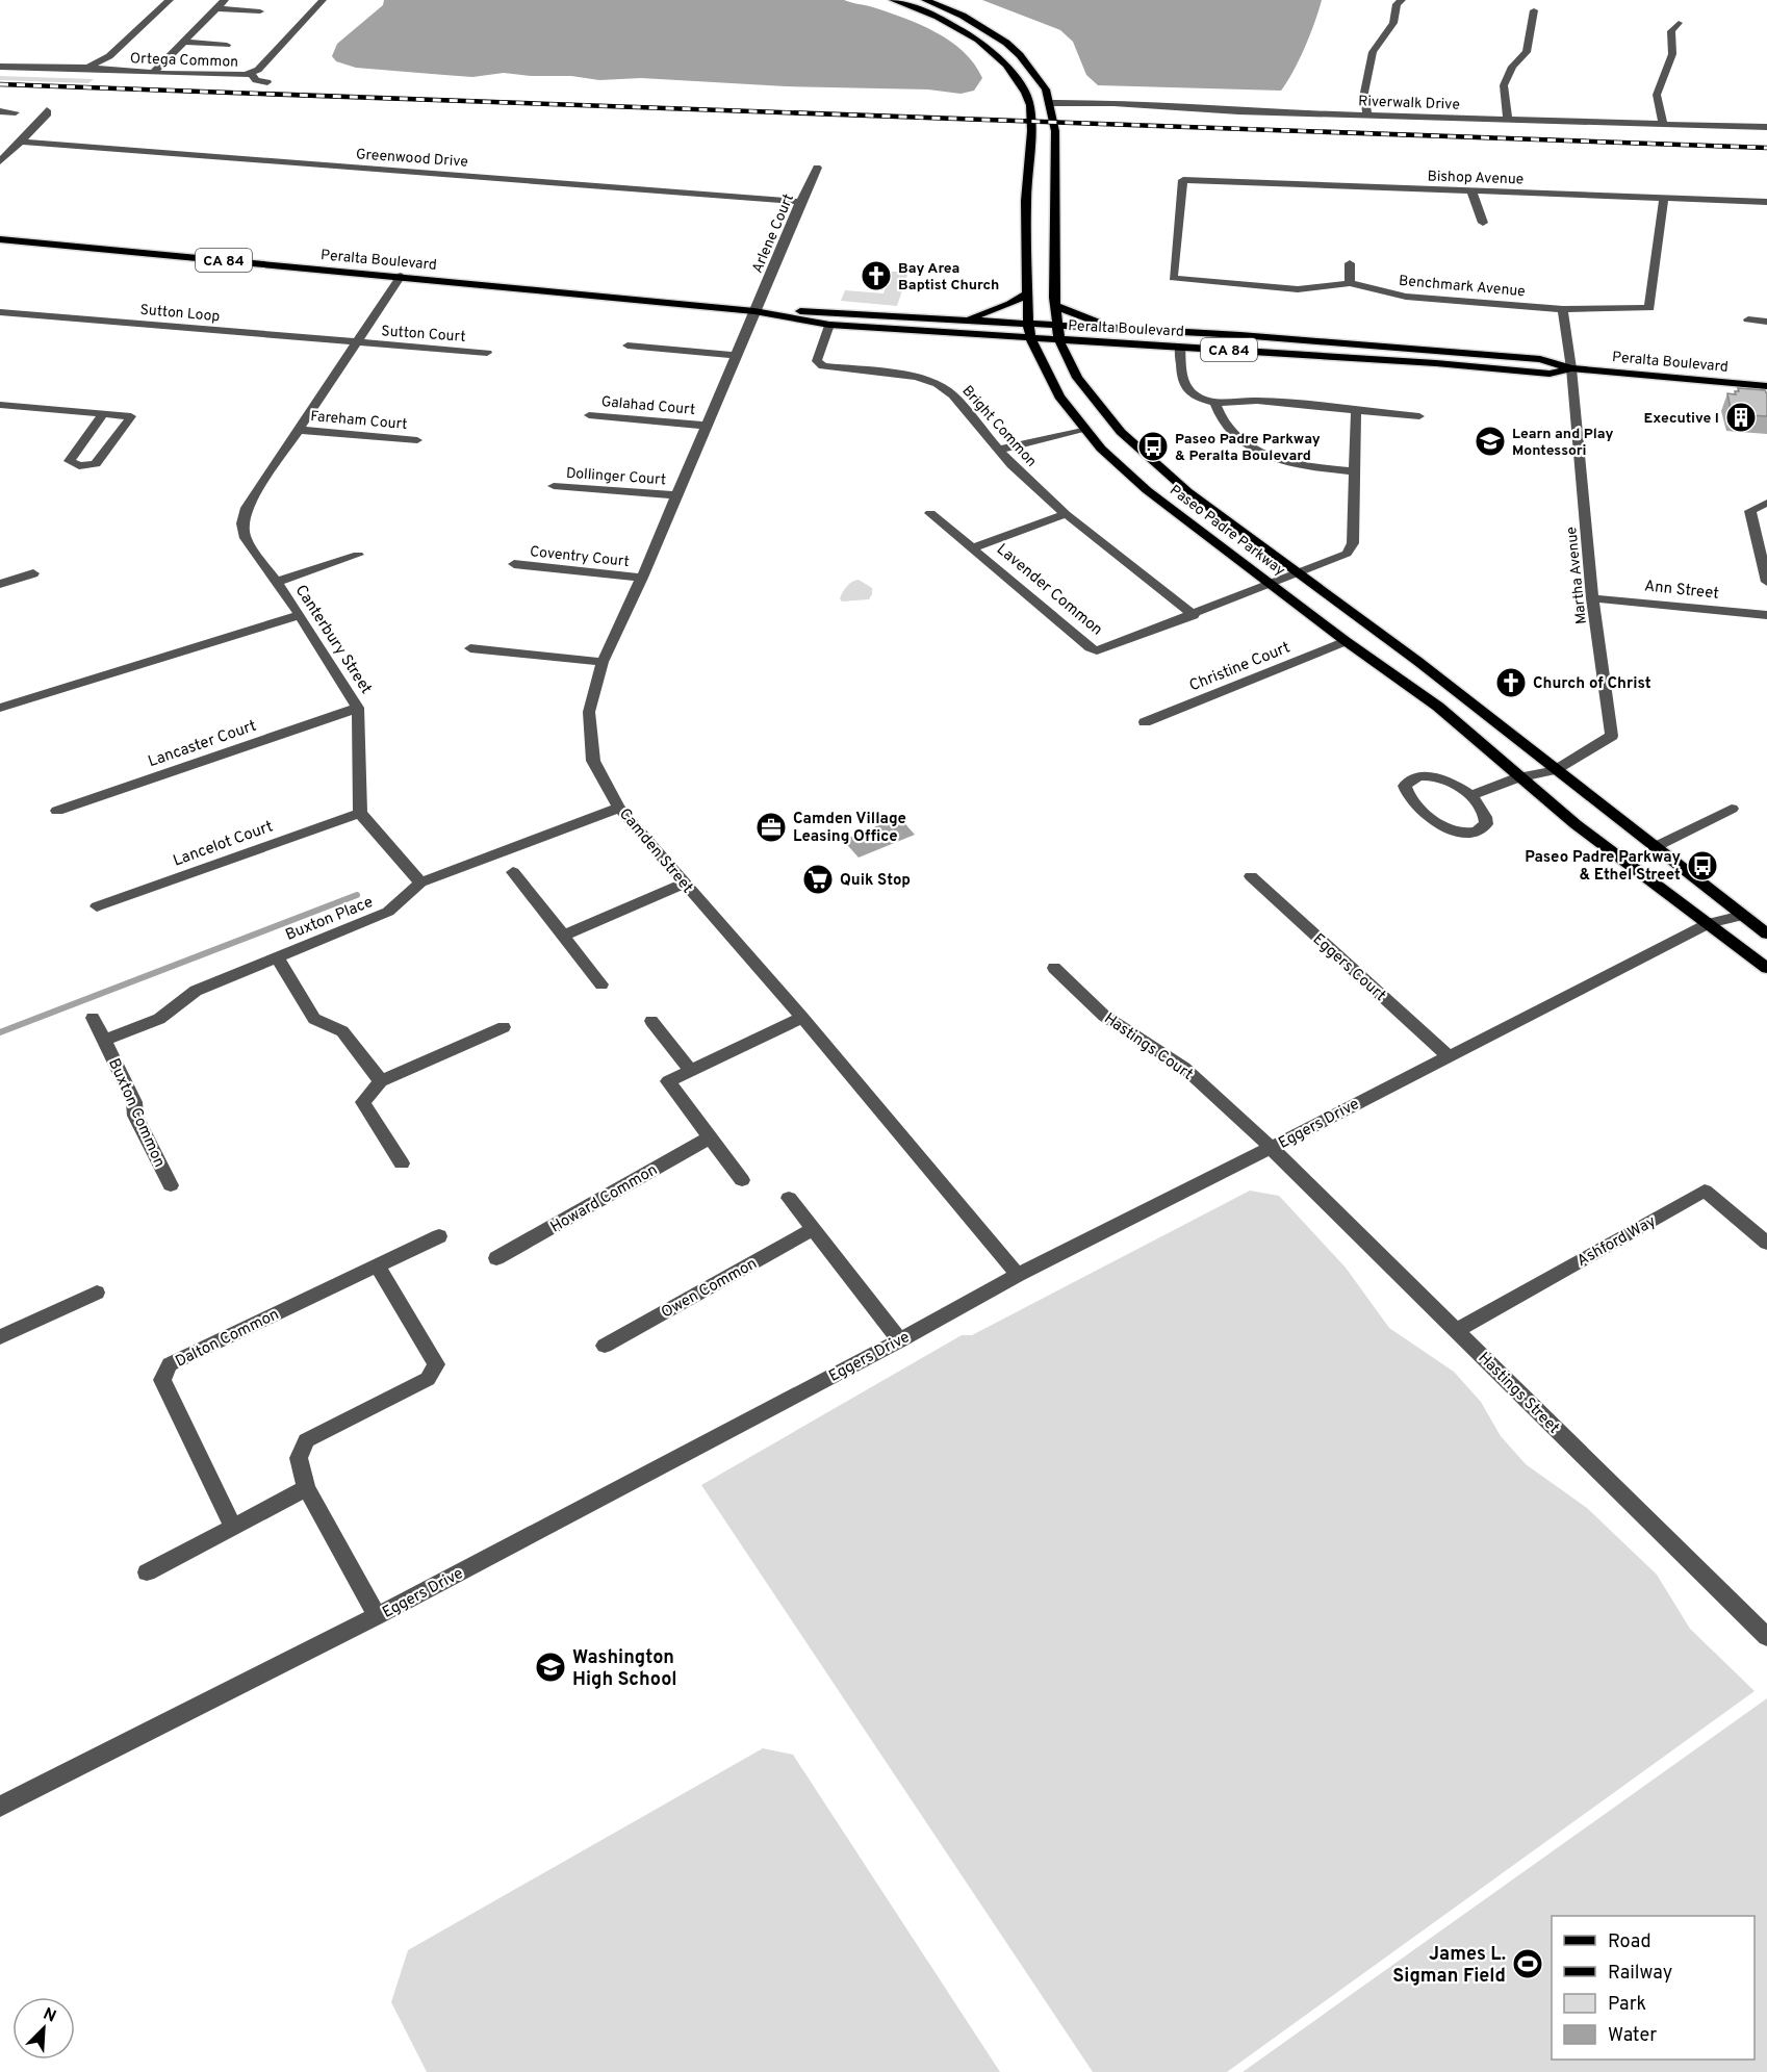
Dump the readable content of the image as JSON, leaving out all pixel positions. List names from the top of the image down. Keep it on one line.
{"streets":{"main road":["Peralta Boulevard","CA 84","Paseo Padre Parkway"],"street":["Ortega Common","Riverwalk Drive","Greenwood Drive","Bishop Avenue","Arlene Court","Benchmark Avenue","Sutton Loop","Sutton Court","Galahad Court","Fareham Court","Bright Common","Dollinger Court","Coventry Court","Martha Avenue","Lavender Common","Ann Street","Canterbury Street","Christine Court","Lancaster Court","Lancelot Court","Camden Street","Buxton Place","Eggers Court","Hastings Court","Buxton Common","Eggers Drive","Howard Common","Ashford Way","Owen Common","Dalton Common","Hastings Street"]},"crossings":[["Riverwalk Drive","Paseo Padre Parkway"],["Greenwood Drive","Arlene Court"],["Bishop Avenue","Benchmark Avenue"],["Arlene Court","Peralta Boulevard"],["Arlene Court","Camden Street"],["Peralta Boulevard","Bright Common"],["Peralta Boulevard","Paseo Padre Parkway"],["Peralta Boulevard","Martha Avenue"],["Peralta Boulevard","Canterbury Street"],["Peralta Boulevard","Camden Street"],["Benchmark Avenue","Martha Avenue"],["Sutton Loop","Sutton Court"],["Sutton Loop","Canterbury Street"],["Sutton Court","Canterbury Street"],["Galahad Court","Camden Street"],["Fareham Court","Canterbury Street"],["Bright Common","Lavender Common"],["Dollinger Court","Camden Street"],["Paseo Padre Parkway","Martha Avenue"],["Paseo Padre Parkway","Christine Court"],["Paseo Padre Parkway","Eggers Drive"],["Coventry Court","Camden Street"],["Martha Avenue","Ann Street"],["Canterbury Street","Lancaster Court"],["Canterbury Street","Lancelot Court"],["Camden Street","Eggers Drive"],["Buxton Place","Buxton Common"],["Eggers Court","Eggers Drive"],["Hastings Court","Eggers Drive"],["Hastings Court","Hastings Street"],["Eggers Drive","Hastings Street"],["Ashford Way","Hastings Street"]],"places":{"church":["Bay Area Baptist Church","Church of Christ"],"building":["Executive I"],"school or university":["Learn and Play Montessori","Washington High School"],"bus stop":["Paseo Padre Parkway & Peralta Boulevard","Paseo Padre Parkway & Ethel Street"],"office":["Camden Village Leasing Office"],"supermarket":["Quik Stop"],"sports":["James L. Sigman Field"]},"legend":["Road","Railway","Park","Water"],"north":"top right"}
